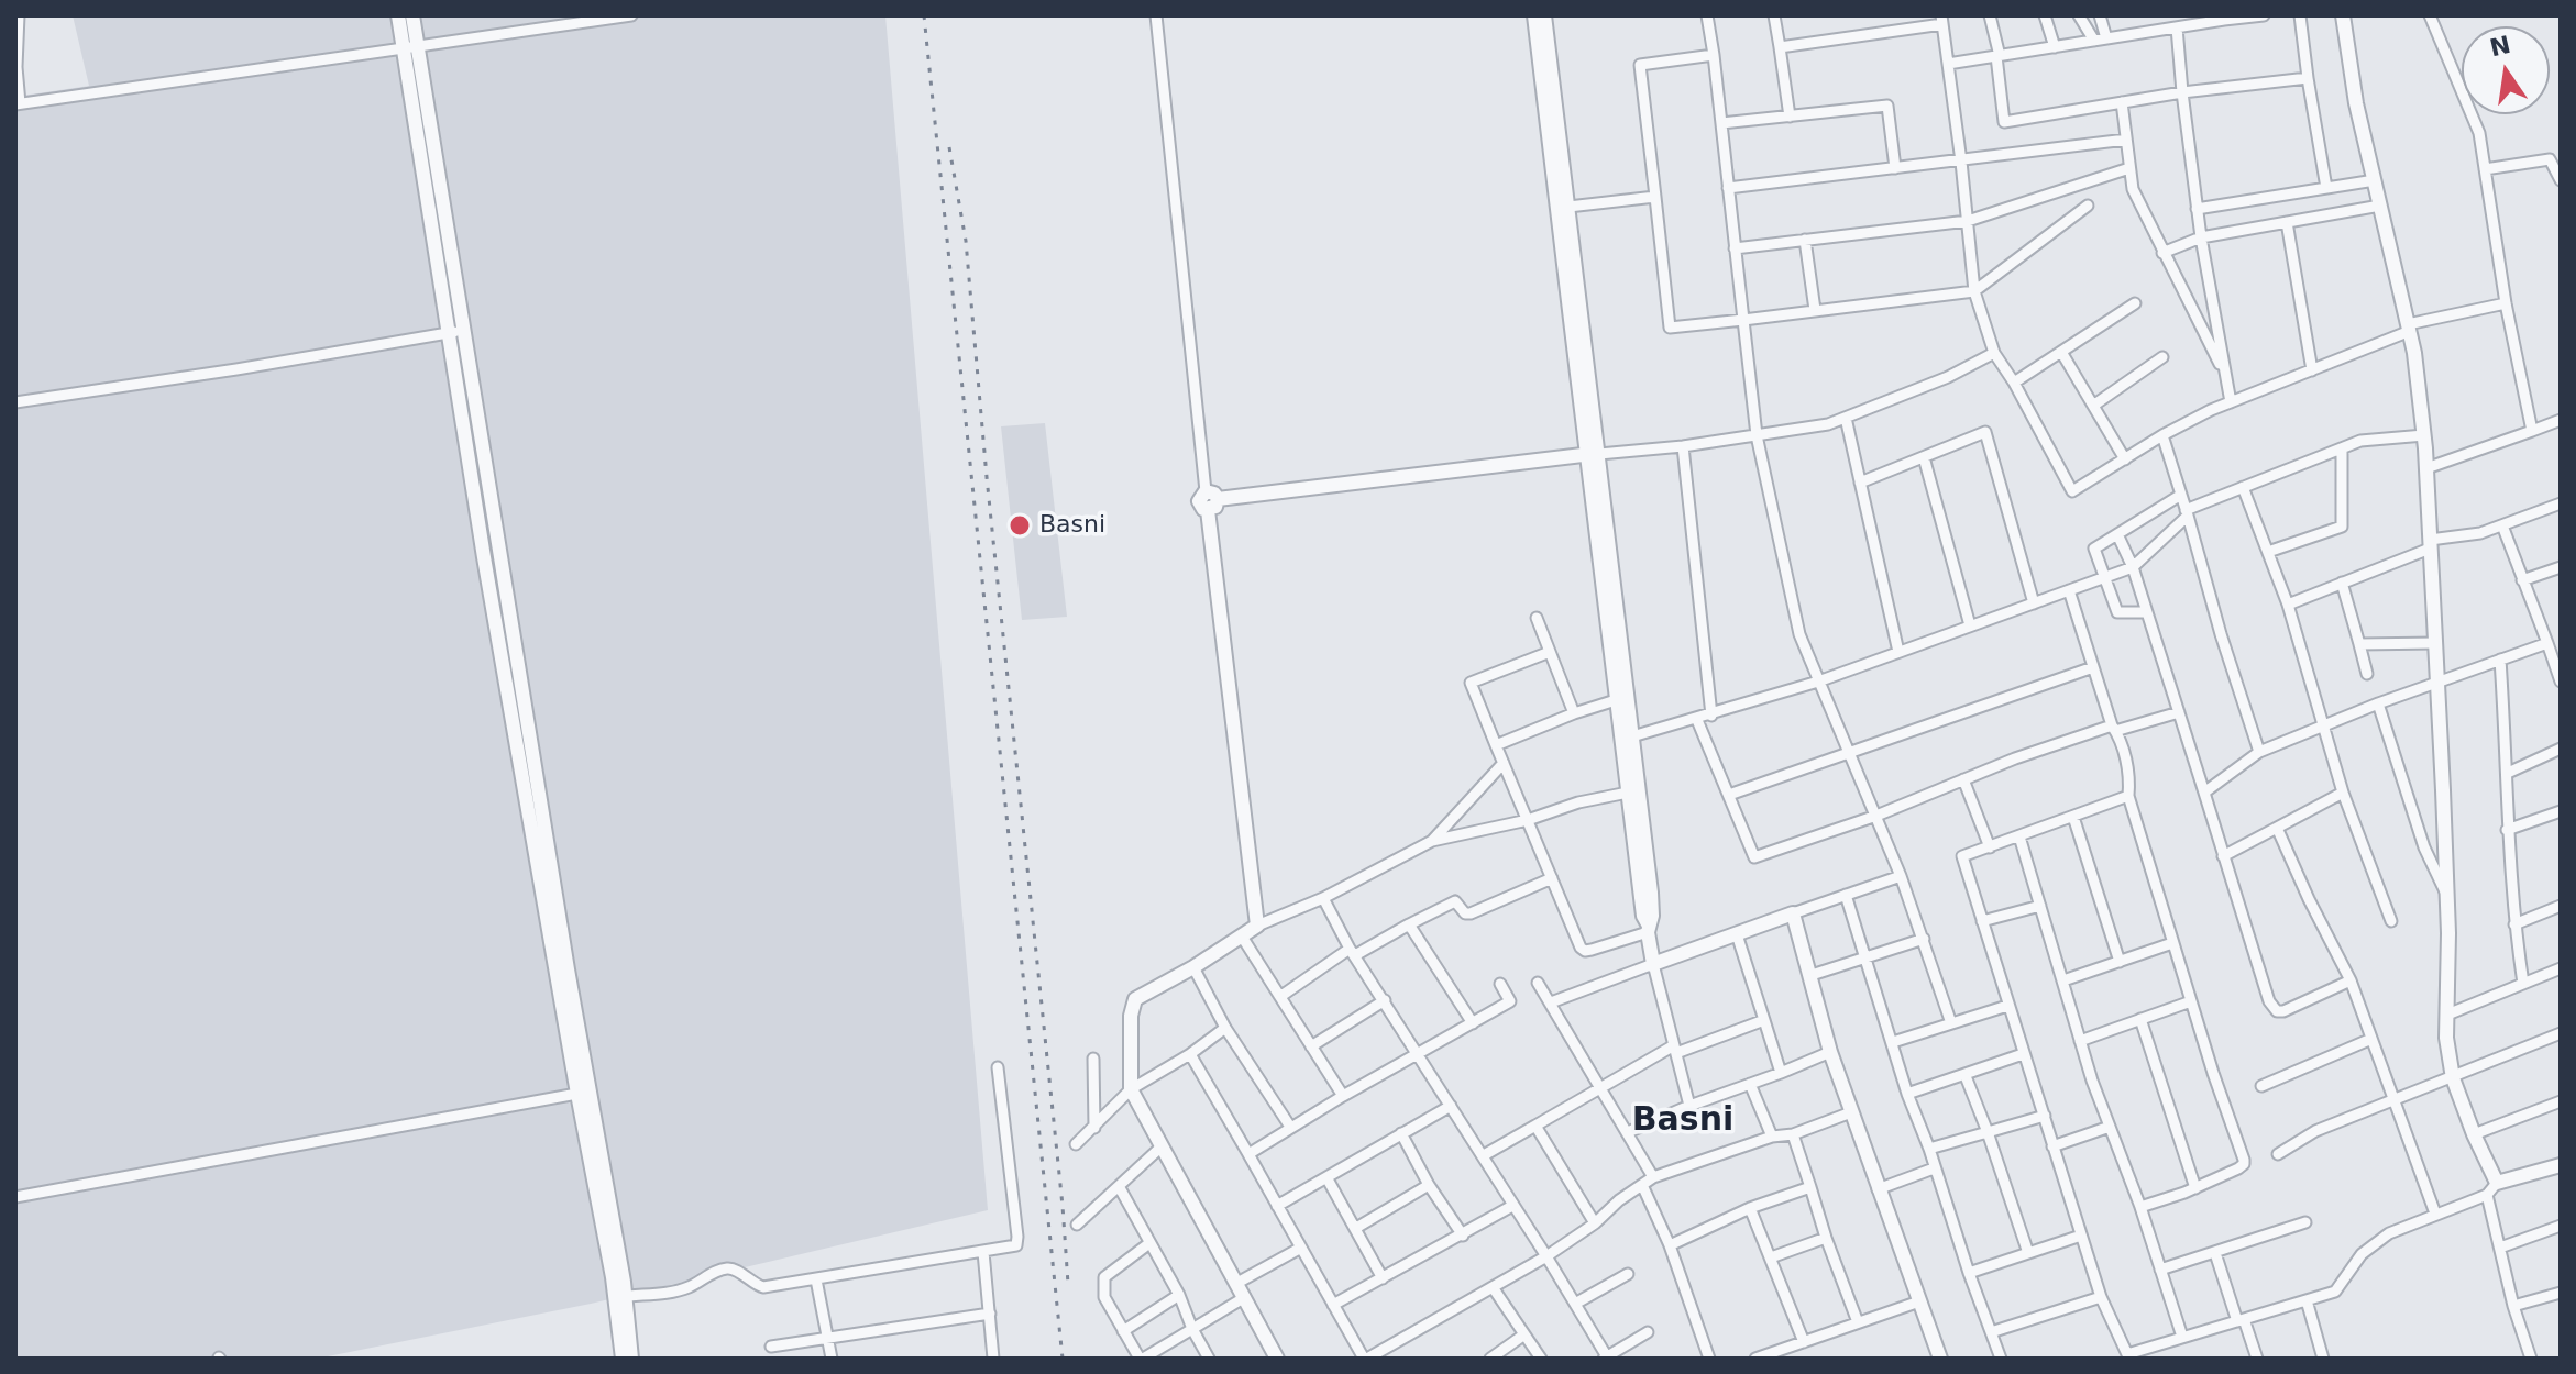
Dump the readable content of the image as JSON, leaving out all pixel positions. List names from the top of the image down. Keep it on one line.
{"districts":["Basni"],"places":["Basni"],"north":"top"}
